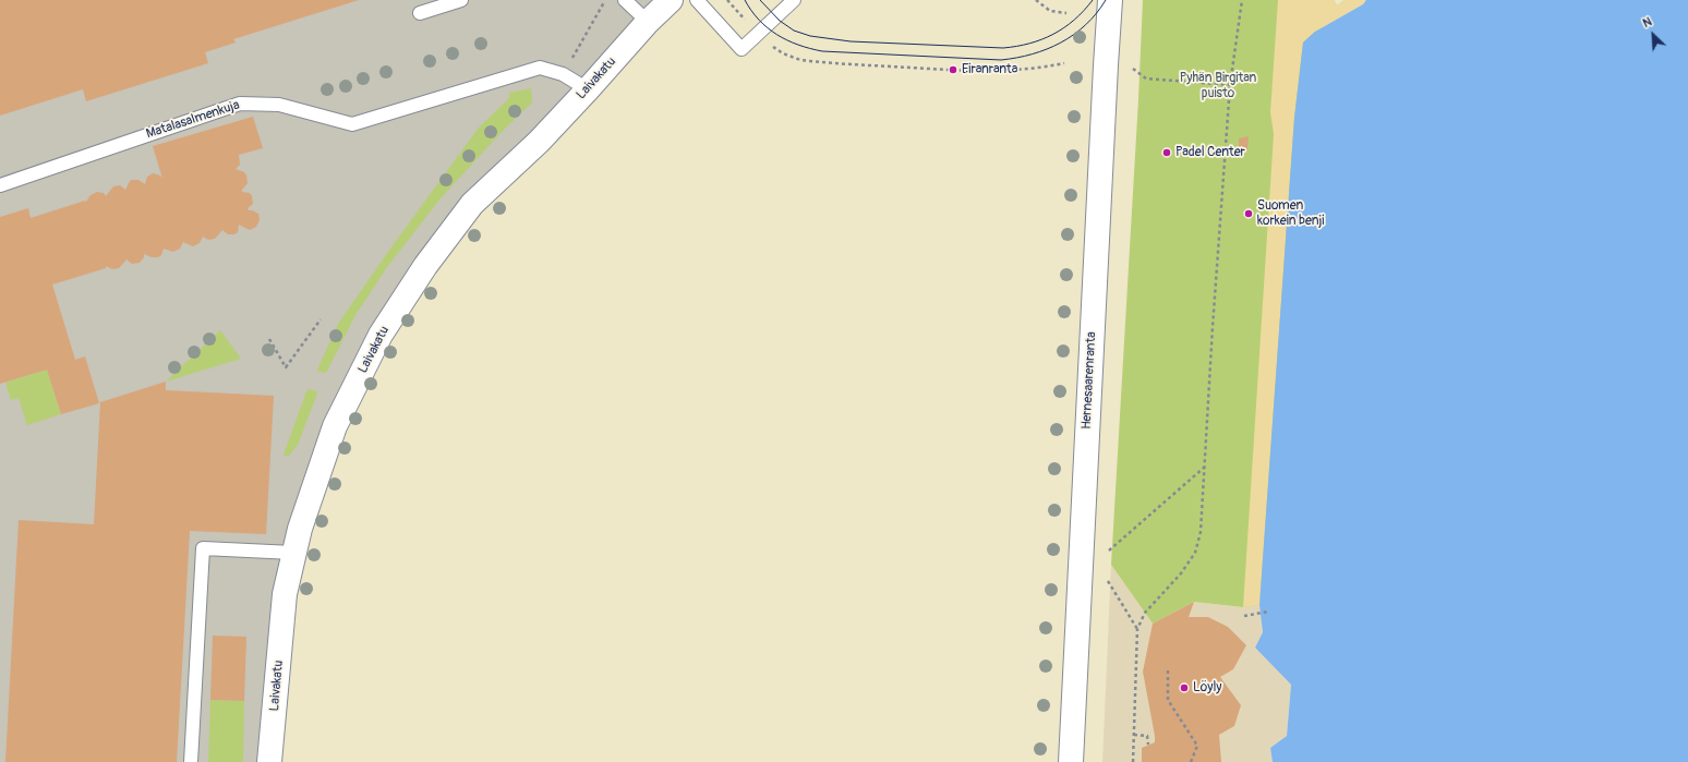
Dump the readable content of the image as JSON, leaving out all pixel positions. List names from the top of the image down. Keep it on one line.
{"streets":{"street":["Laivakatu","Hernesaarenranta"],"lane":["Matalasalmenkuja"]},"crossings":[["Laivakatu","Matalasalmenkuja"]],"parks":["Pyhän Birgitan puisto"],"places":["Eiranranta","Padel Center","Suomen korkein benji","Löyly"],"north":"top left"}
